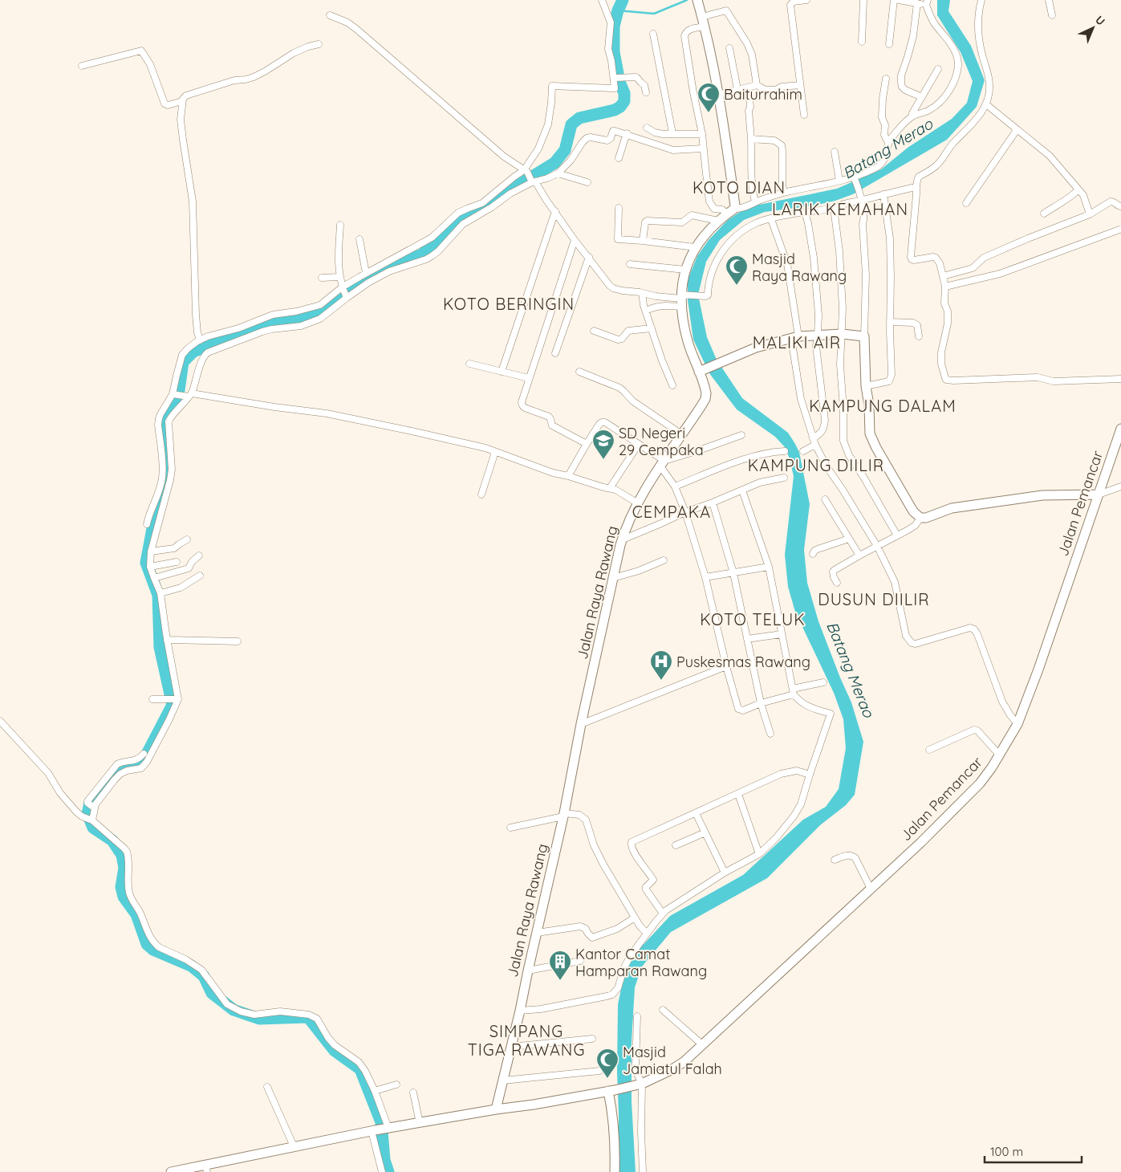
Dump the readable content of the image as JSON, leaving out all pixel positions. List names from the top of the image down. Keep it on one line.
{"streets":{"main road":["Jalan Pemancar","Jalan Raya Rawang"]},"crossings":[["Jalan Pemancar","Jalan Raya Rawang"]],"districts":["KOTO DIAN","LARIK KEMAHAN","KOTO BERINGIN","MALIKI AIR","KAMPUNG DALAM","KAMPUNG DIILIR","CEMPAKA","DUSUN DIILIR","KOTO TELUK","SIMPANG TIGA RAWANG"],"water":["Batang Merao"],"places":{"mosque":["Baiturrahim","Masjid Raya Rawang","Masjid Jamiatul Falah"],"school or university":["SD Negeri 29 Cempaka"],"hospital":["Puskesmas Rawang"],"building":["Kantor Camat Hamparan Rawang"]},"scale_bar":"100 m","north":"top right"}
